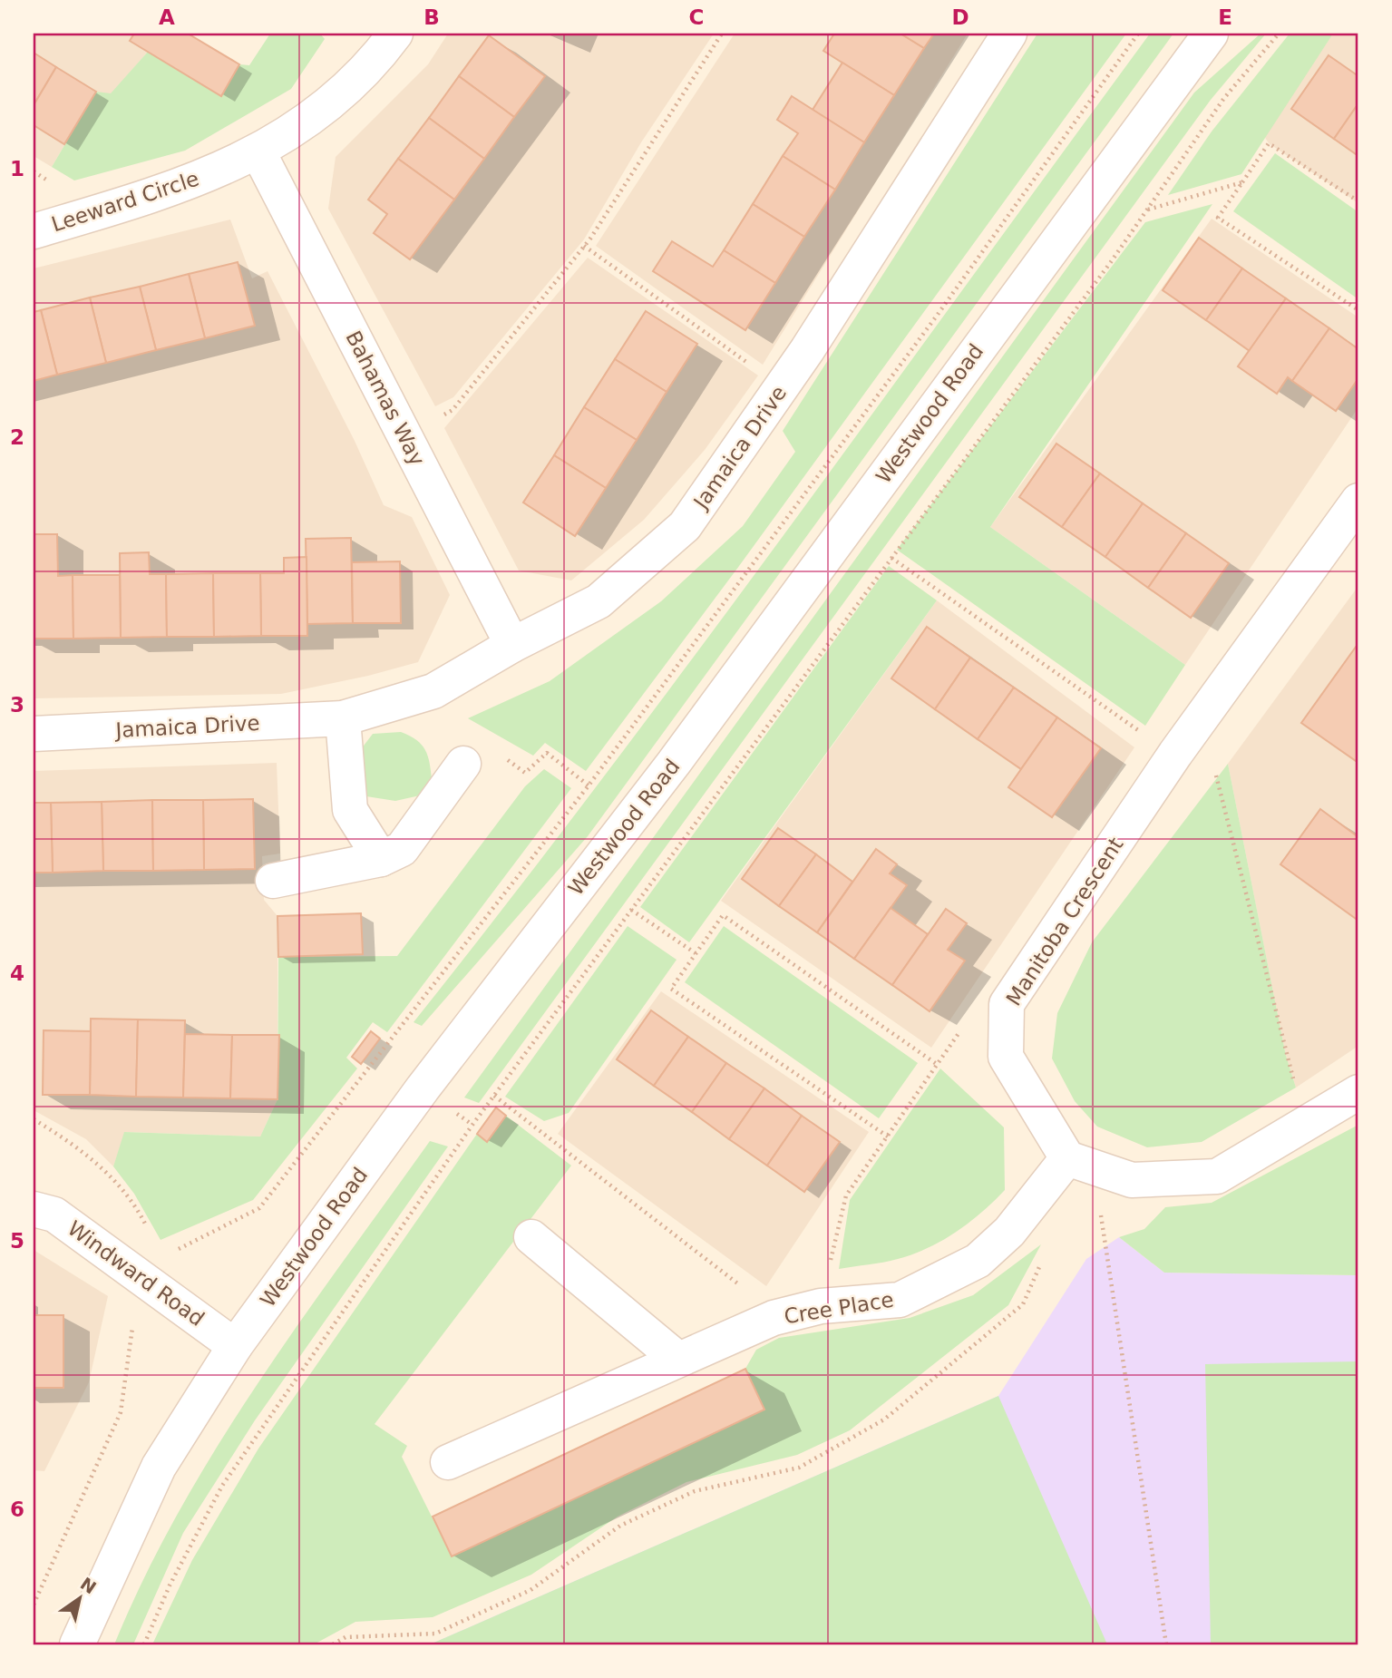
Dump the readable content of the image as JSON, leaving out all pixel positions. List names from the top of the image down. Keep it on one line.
{"streets":{"street":["Leeward Circle","Bahamas Way","Westwood Road","Jamaica Drive","Manitoba Crescent","Windward Road","Cree Place"]},"crossings":[["Leeward Circle","Bahamas Way"],["Bahamas Way","Jamaica Drive"],["Westwood Road","Windward Road"],["Manitoba Crescent","Cree Place"]],"north":"top right","grid":{"columns":["A","B","C","D","E"],"rows":["1","2","3","4","5","6"]}}
